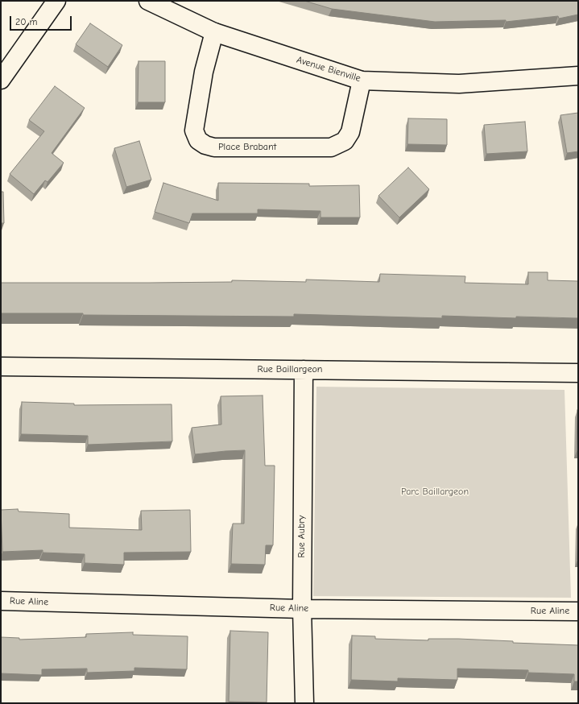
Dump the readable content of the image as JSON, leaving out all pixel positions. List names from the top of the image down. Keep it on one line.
{"streets":{"street":["Avenue Bienville","Place Brabant","Rue Baillargeon","Rue Aubry","Rue Aline"]},"crossings":[["Avenue Bienville","Place Brabant"],["Rue Baillargeon","Rue Aubry"],["Rue Aubry","Rue Aline"]],"parks":["Parc Baillargeon"],"scale_bar":"20 m"}
